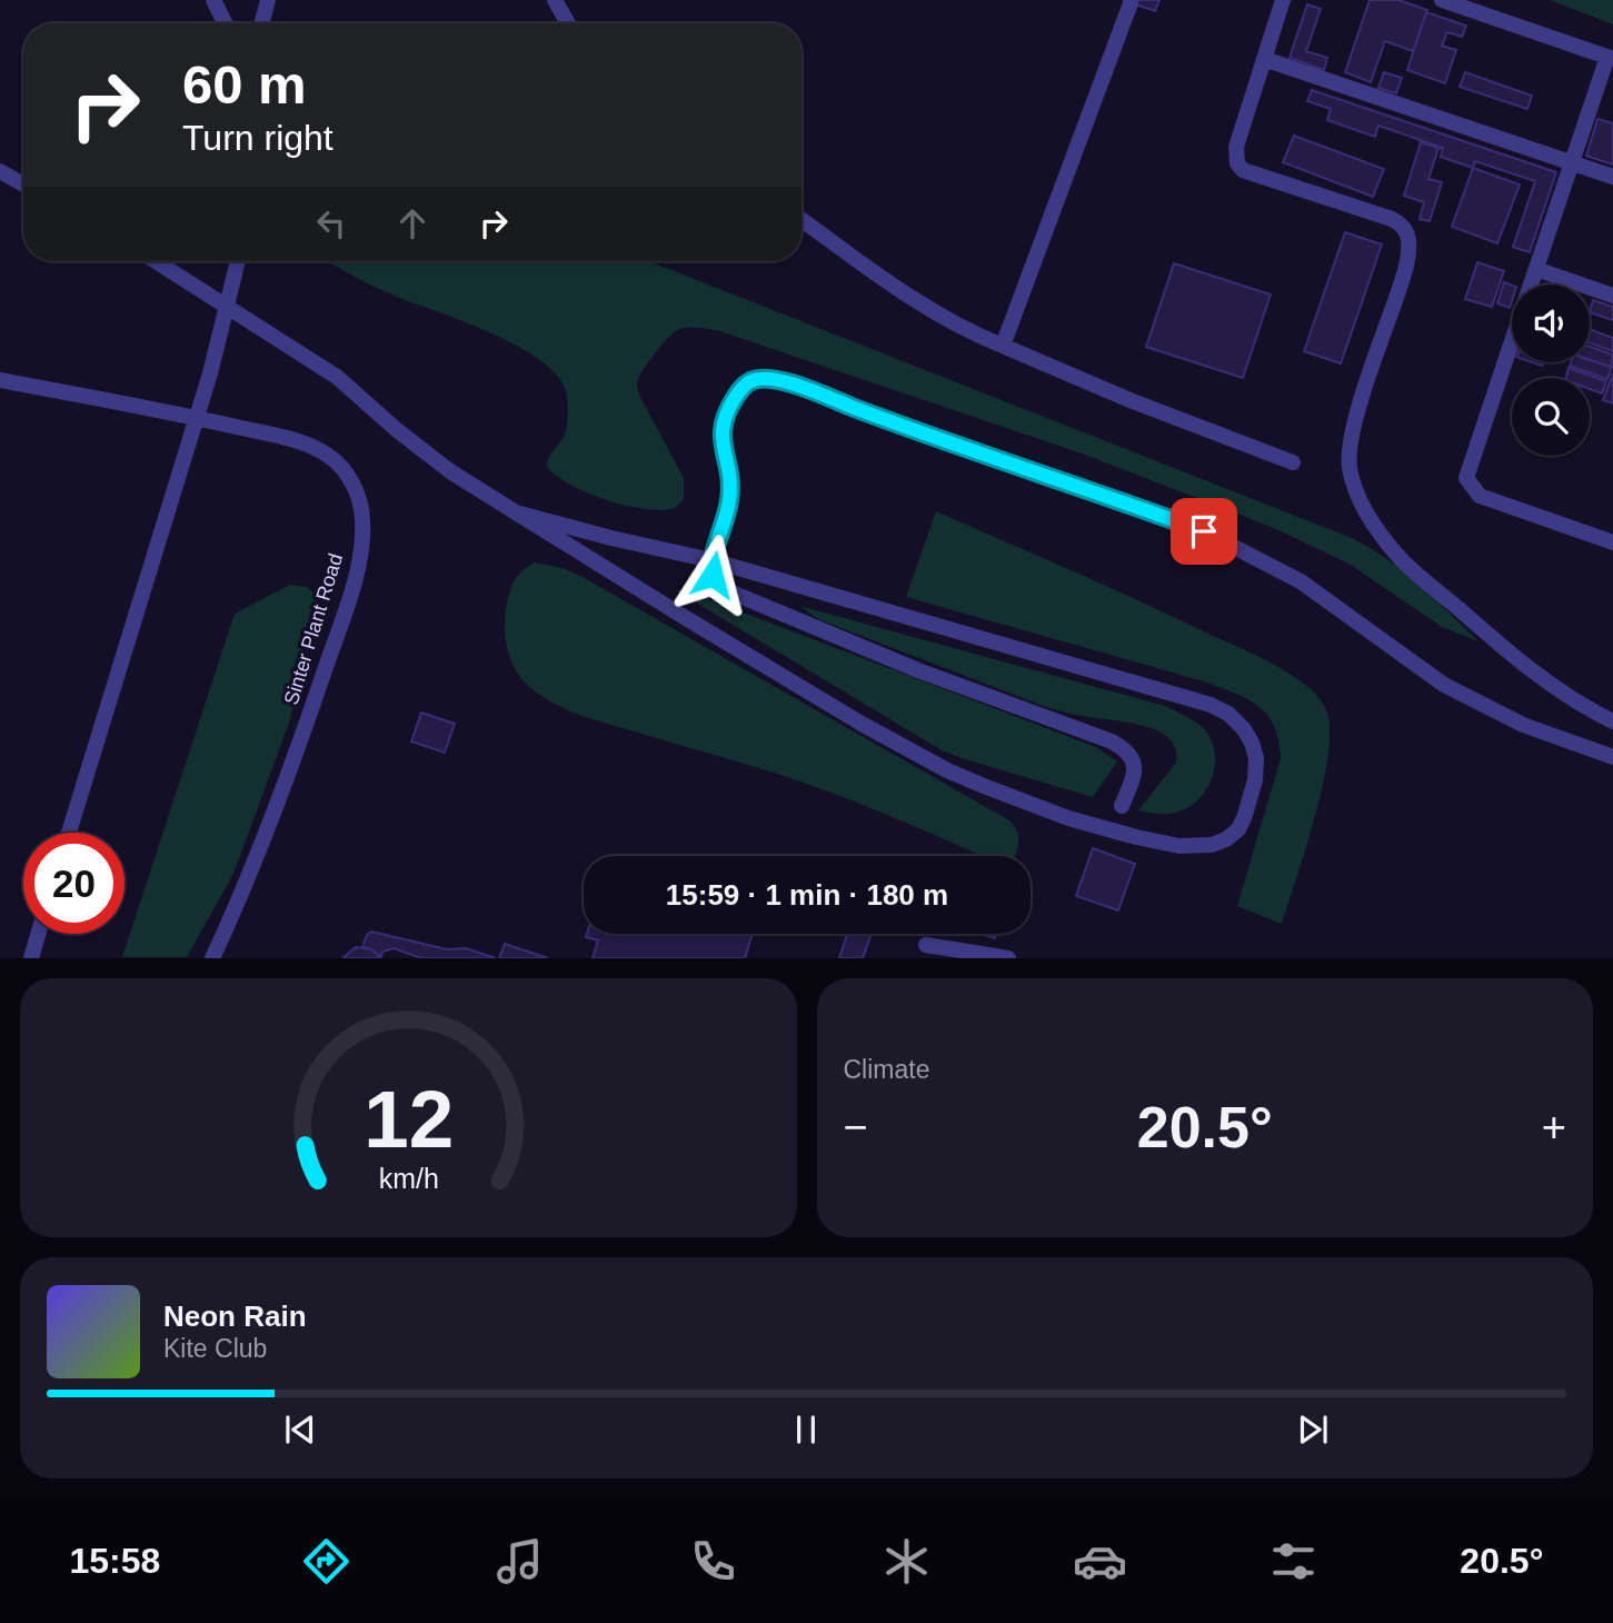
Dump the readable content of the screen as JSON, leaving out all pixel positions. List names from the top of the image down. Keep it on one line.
{"streets":{"lane":["Sinter Plant Road"]},"page":{"turn":["60 m","Turn right"],"limit":"20","trip":"15:59 · 1 min · 180 m","tile":"Climate","heat":["−","20.5°","+"],"song":["Neon Rain","Kite Club"],"tabs":["15:58","20.5°"],"gauge":["12","km/h"]}}
